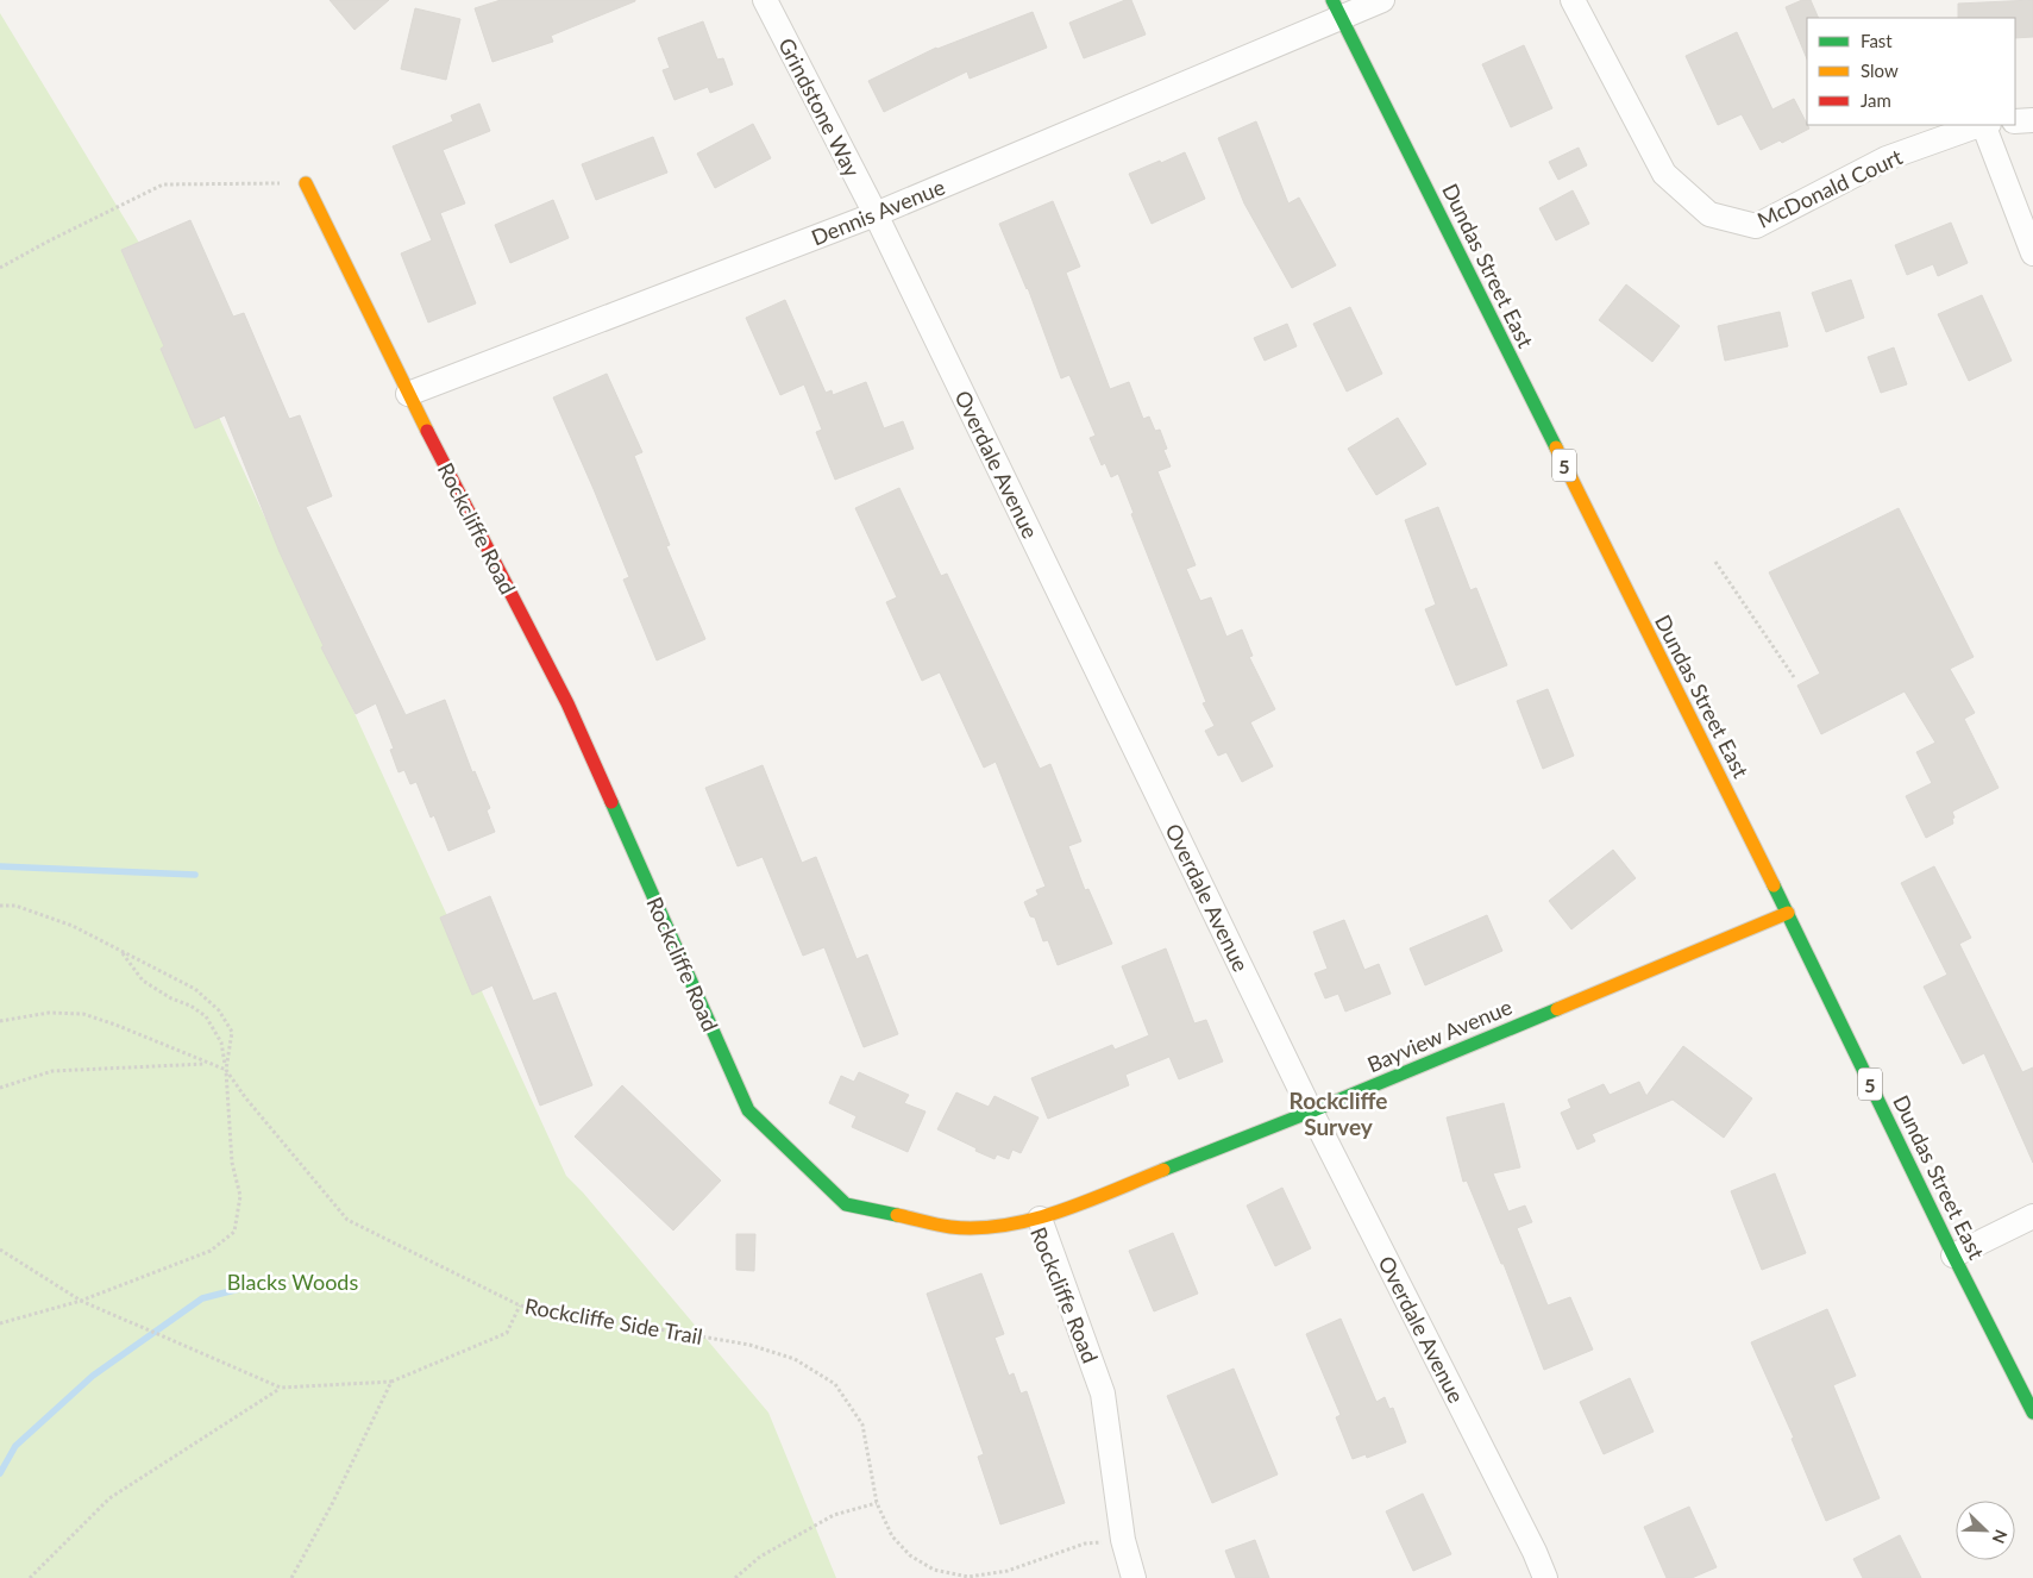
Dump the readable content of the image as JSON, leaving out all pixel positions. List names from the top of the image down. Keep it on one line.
{"streets":{"street":["Grindstone Way","McDonald Court","Dennis Avenue","Dundas Street East","Overdale Avenue","5","Rockcliffe Road","Bayview Avenue"],"path":["Rockcliffe Side Trail"]},"crossings":[["Grindstone Way","Dennis Avenue"],["Grindstone Way","Overdale Avenue"],["Dennis Avenue","Dundas Street East"],["Dennis Avenue","Overdale Avenue"],["Dennis Avenue","Rockcliffe Road"],["Dundas Street East","Bayview Avenue"],["Overdale Avenue","Bayview Avenue"],["Rockcliffe Road","Bayview Avenue"],["Rockcliffe Road","Rockcliffe Side Trail"]],"districts":["Rockcliffe Survey"],"parks":["Blacks Woods"],"legend":["Fast","Slow","Jam"],"north":"bottom right"}
